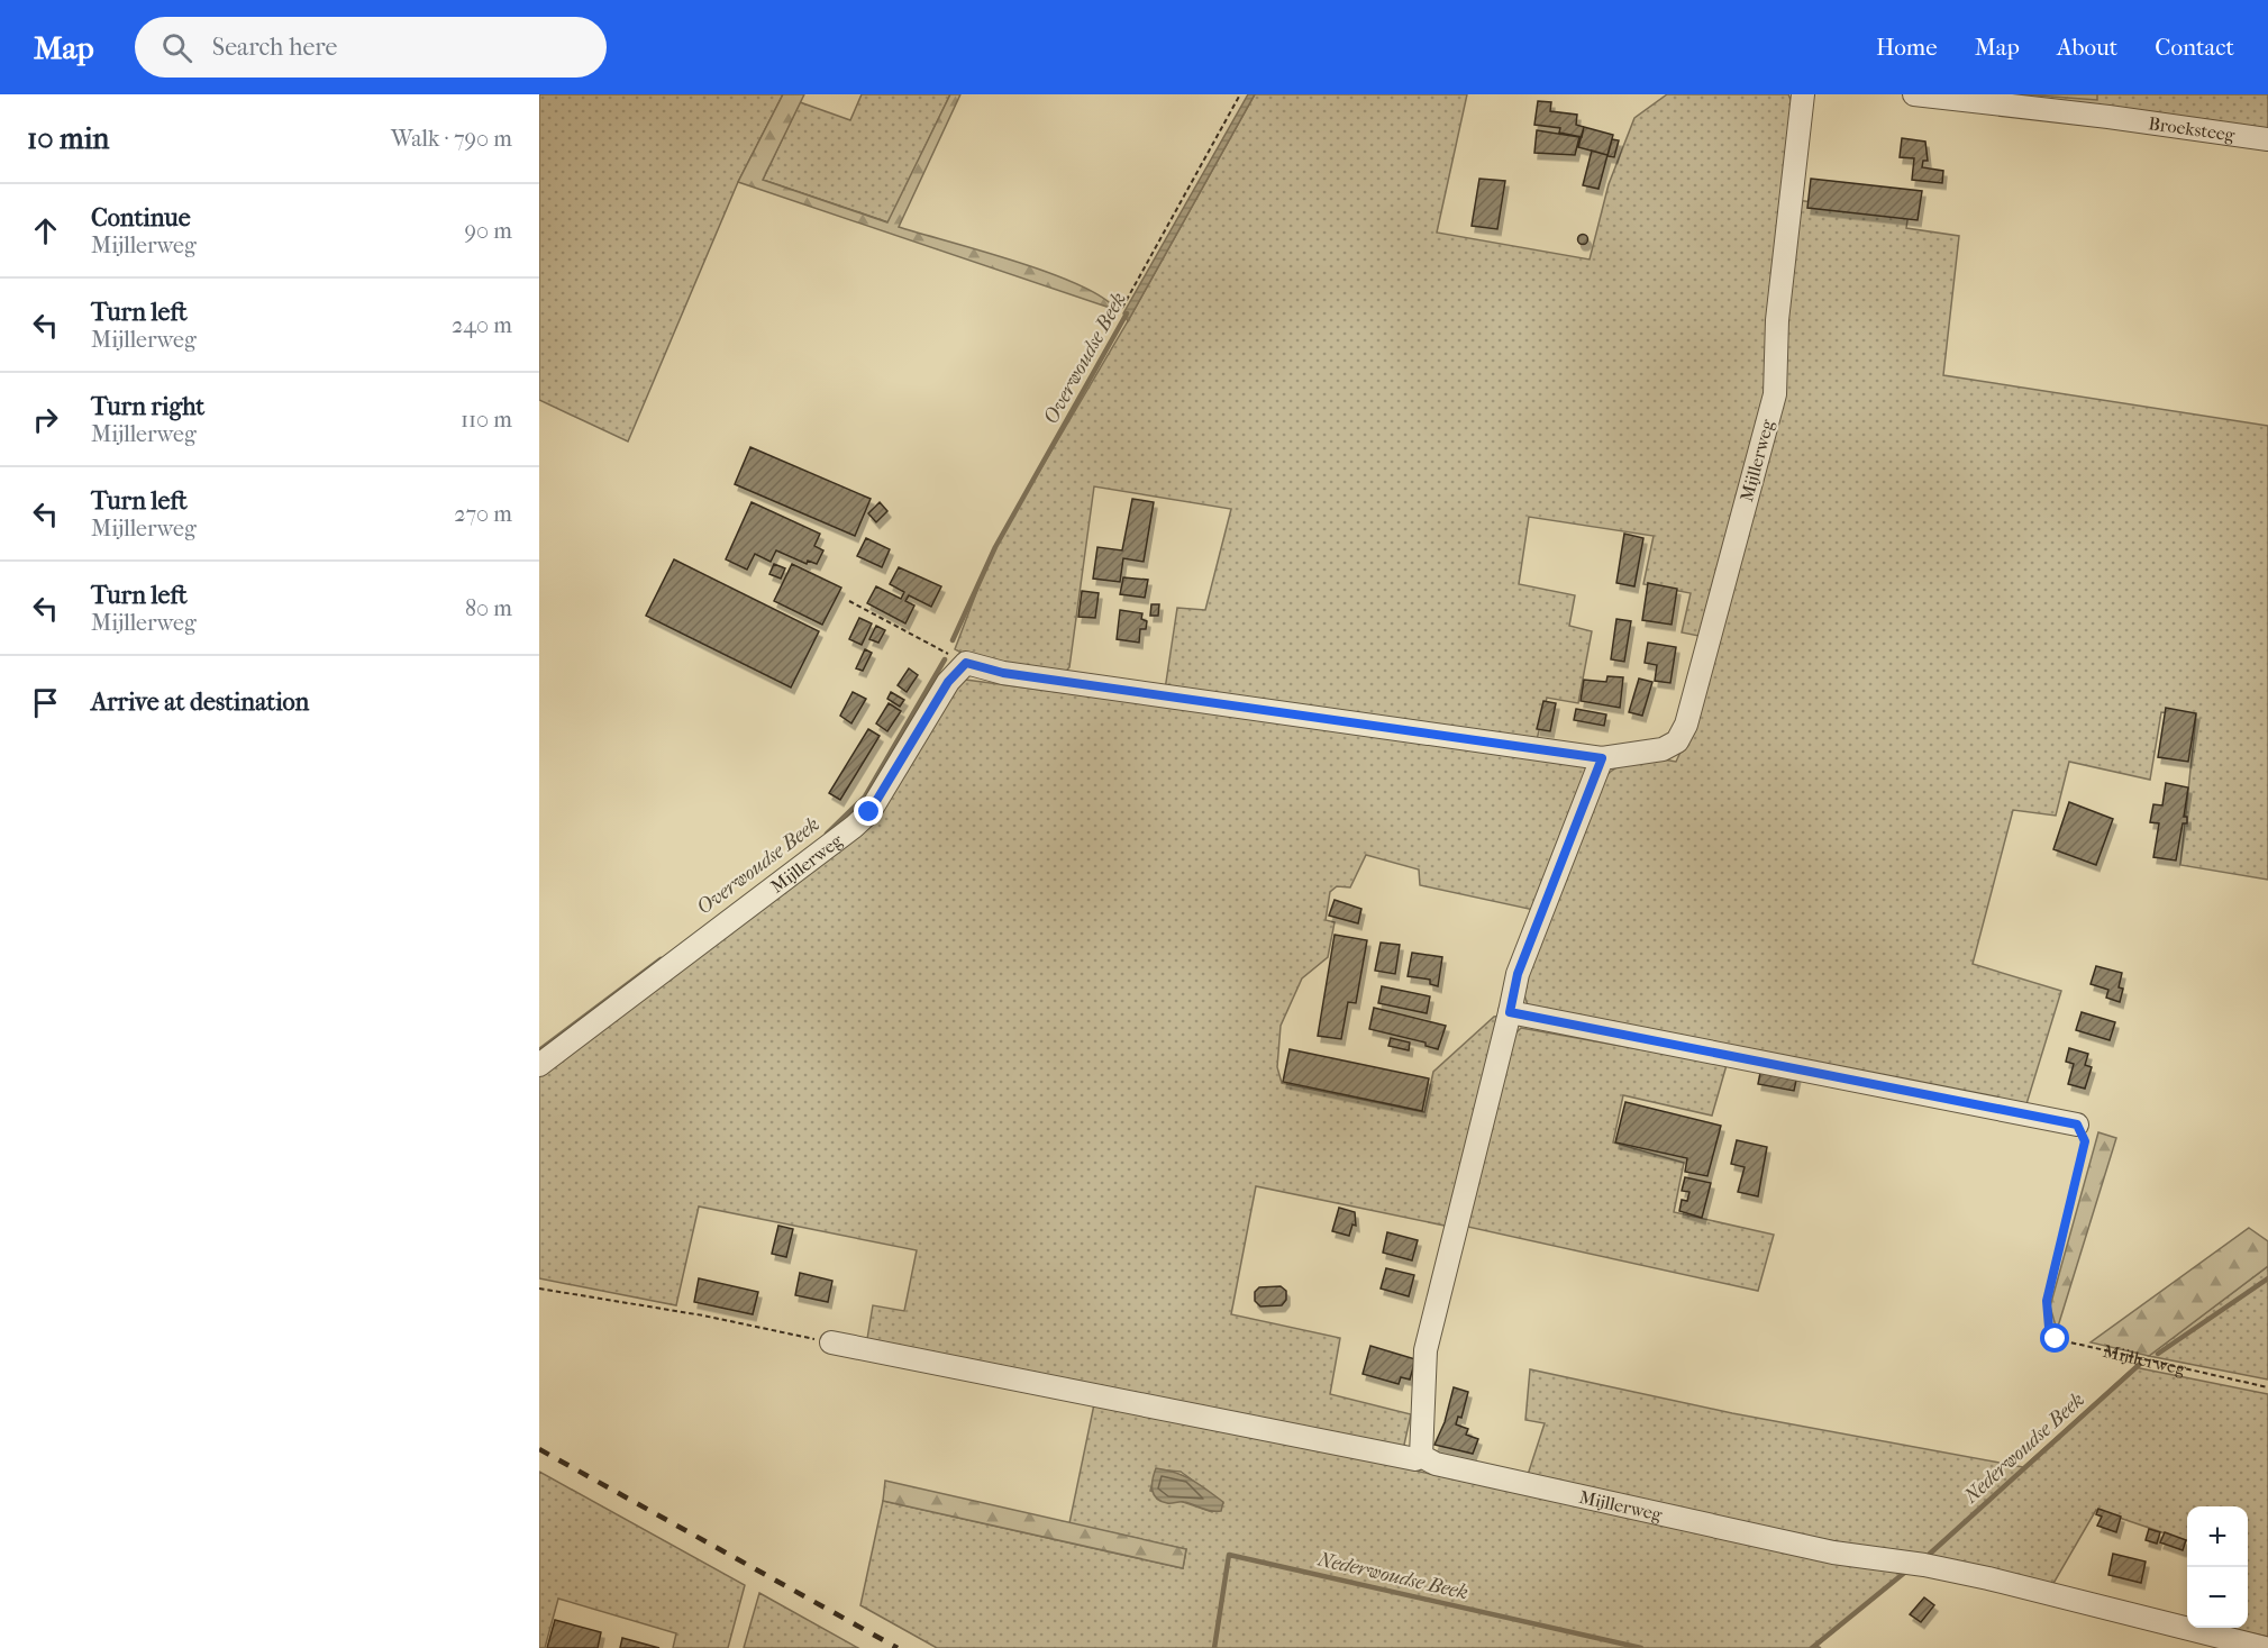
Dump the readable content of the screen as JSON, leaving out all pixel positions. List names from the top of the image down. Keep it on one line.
{"streets":{"street":["Broeksteeg","Mijllerweg"]},"water":["Overwoudse Beek","Nederwoudse Beek"],"page":{"header":"Map","search":"Search here","nav":["Home","Map","About","Contact"],"heading":["10 min","Walk · 790 m"],"list":[["Continue","Mijllerweg","90 m"],["Turn left","Mijllerweg","240 m"],["Turn right","Mijllerweg","110 m"],["Turn left","Mijllerweg","270 m"],["Turn left","Mijllerweg","80 m"],"Arrive at destination"],"map_buttons":["+","−"]}}
